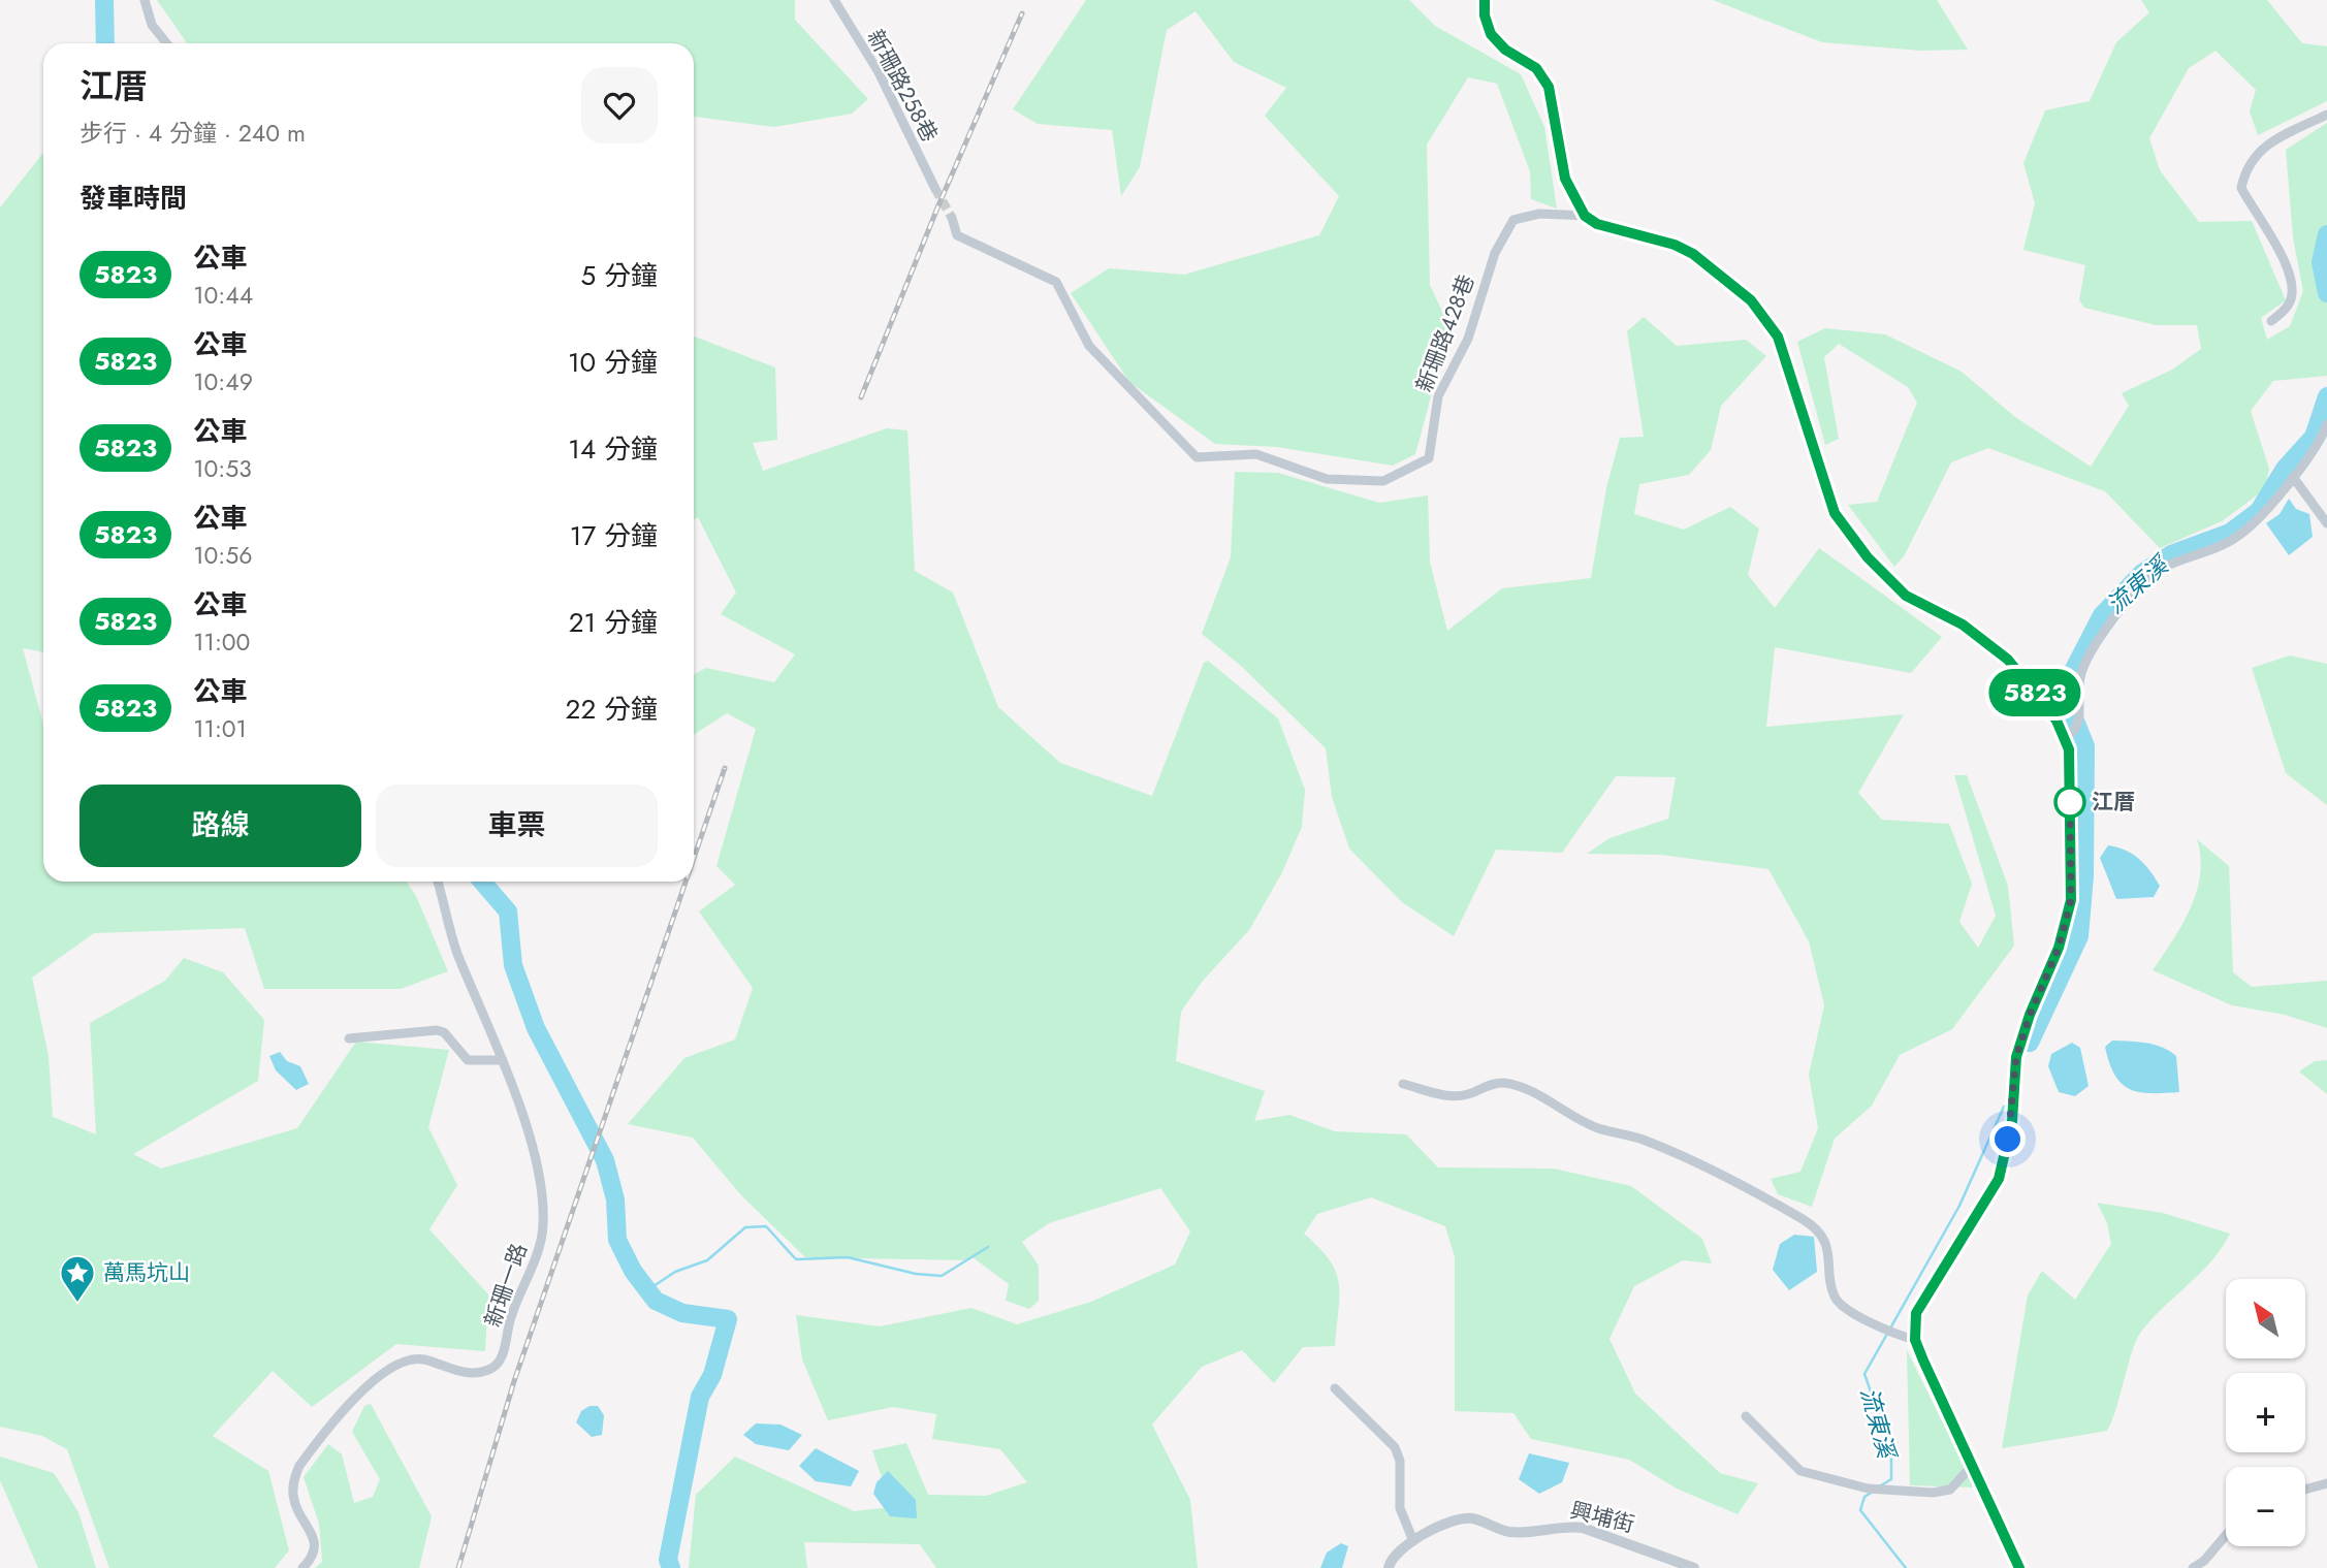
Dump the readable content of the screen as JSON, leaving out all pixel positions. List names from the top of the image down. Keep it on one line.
{"streets":{"street":["新珊路258巷","新珊路428巷","新珊一路","興埔街"]},"water":["流東溪"],"places":{"other":["江厝"],"place":["萬馬坑山"]},"lines":["bus line 5823"],"north":"top left","page":{"on_map":"5823","heading":[["江厝","步行 · 4 分鐘 · 240 m"],"發車時間"],"list":[{"mark":"5823","name":"公車","note":"10:44","value":"5 分鐘"},{"mark":"5823","name":"公車","note":"10:49","value":"10 分鐘"},{"mark":"5823","name":"公車","note":"10:53","value":"14 分鐘"},{"mark":"5823","name":"公車","note":"10:56","value":"17 分鐘"},{"mark":"5823","name":"公車","note":"11:00","value":"21 分鐘"},{"mark":"5823","name":"公車","note":"11:01","value":"22 分鐘"}],"buttons":["路線","車票"],"map_buttons":["+","−"]}}
